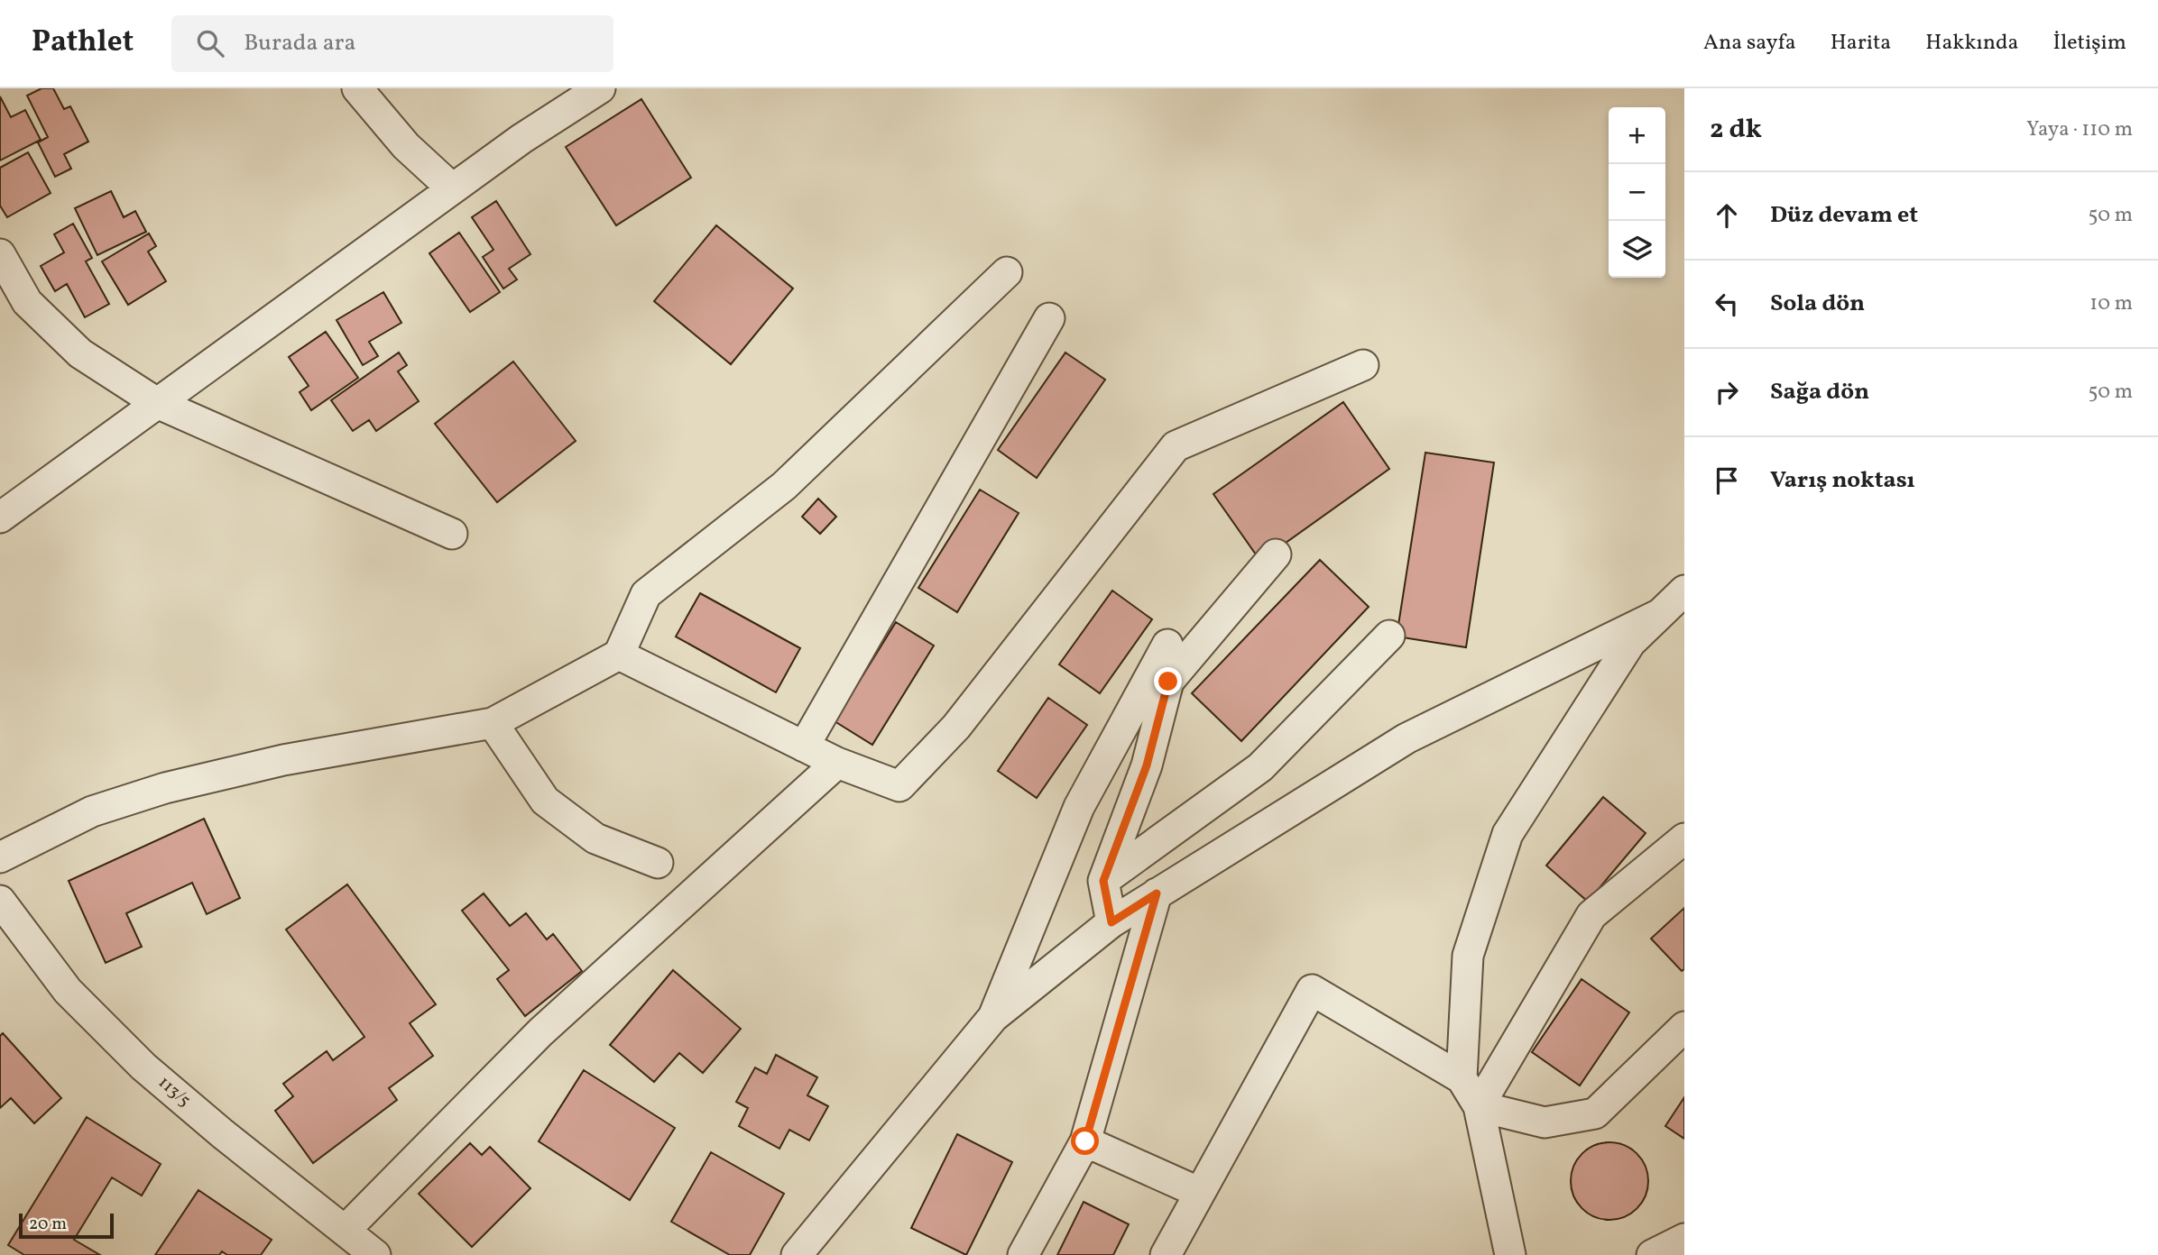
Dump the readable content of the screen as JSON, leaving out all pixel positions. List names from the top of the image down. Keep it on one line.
{"streets":{"street":["113/5"]},"scale_bar":"20 m","page":{"header":"Pathlet","search":"Burada ara","nav":["Ana sayfa","Harita","Hakkında","İletişim"],"heading":["2 dk","Yaya · 110 m"],"map_buttons":["+","−"],"list":[["Düz devam et","50 m"],["Sola dön","10 m"],["Sağa dön","50 m"],"Varış noktası"],"scale":"20 m"}}
